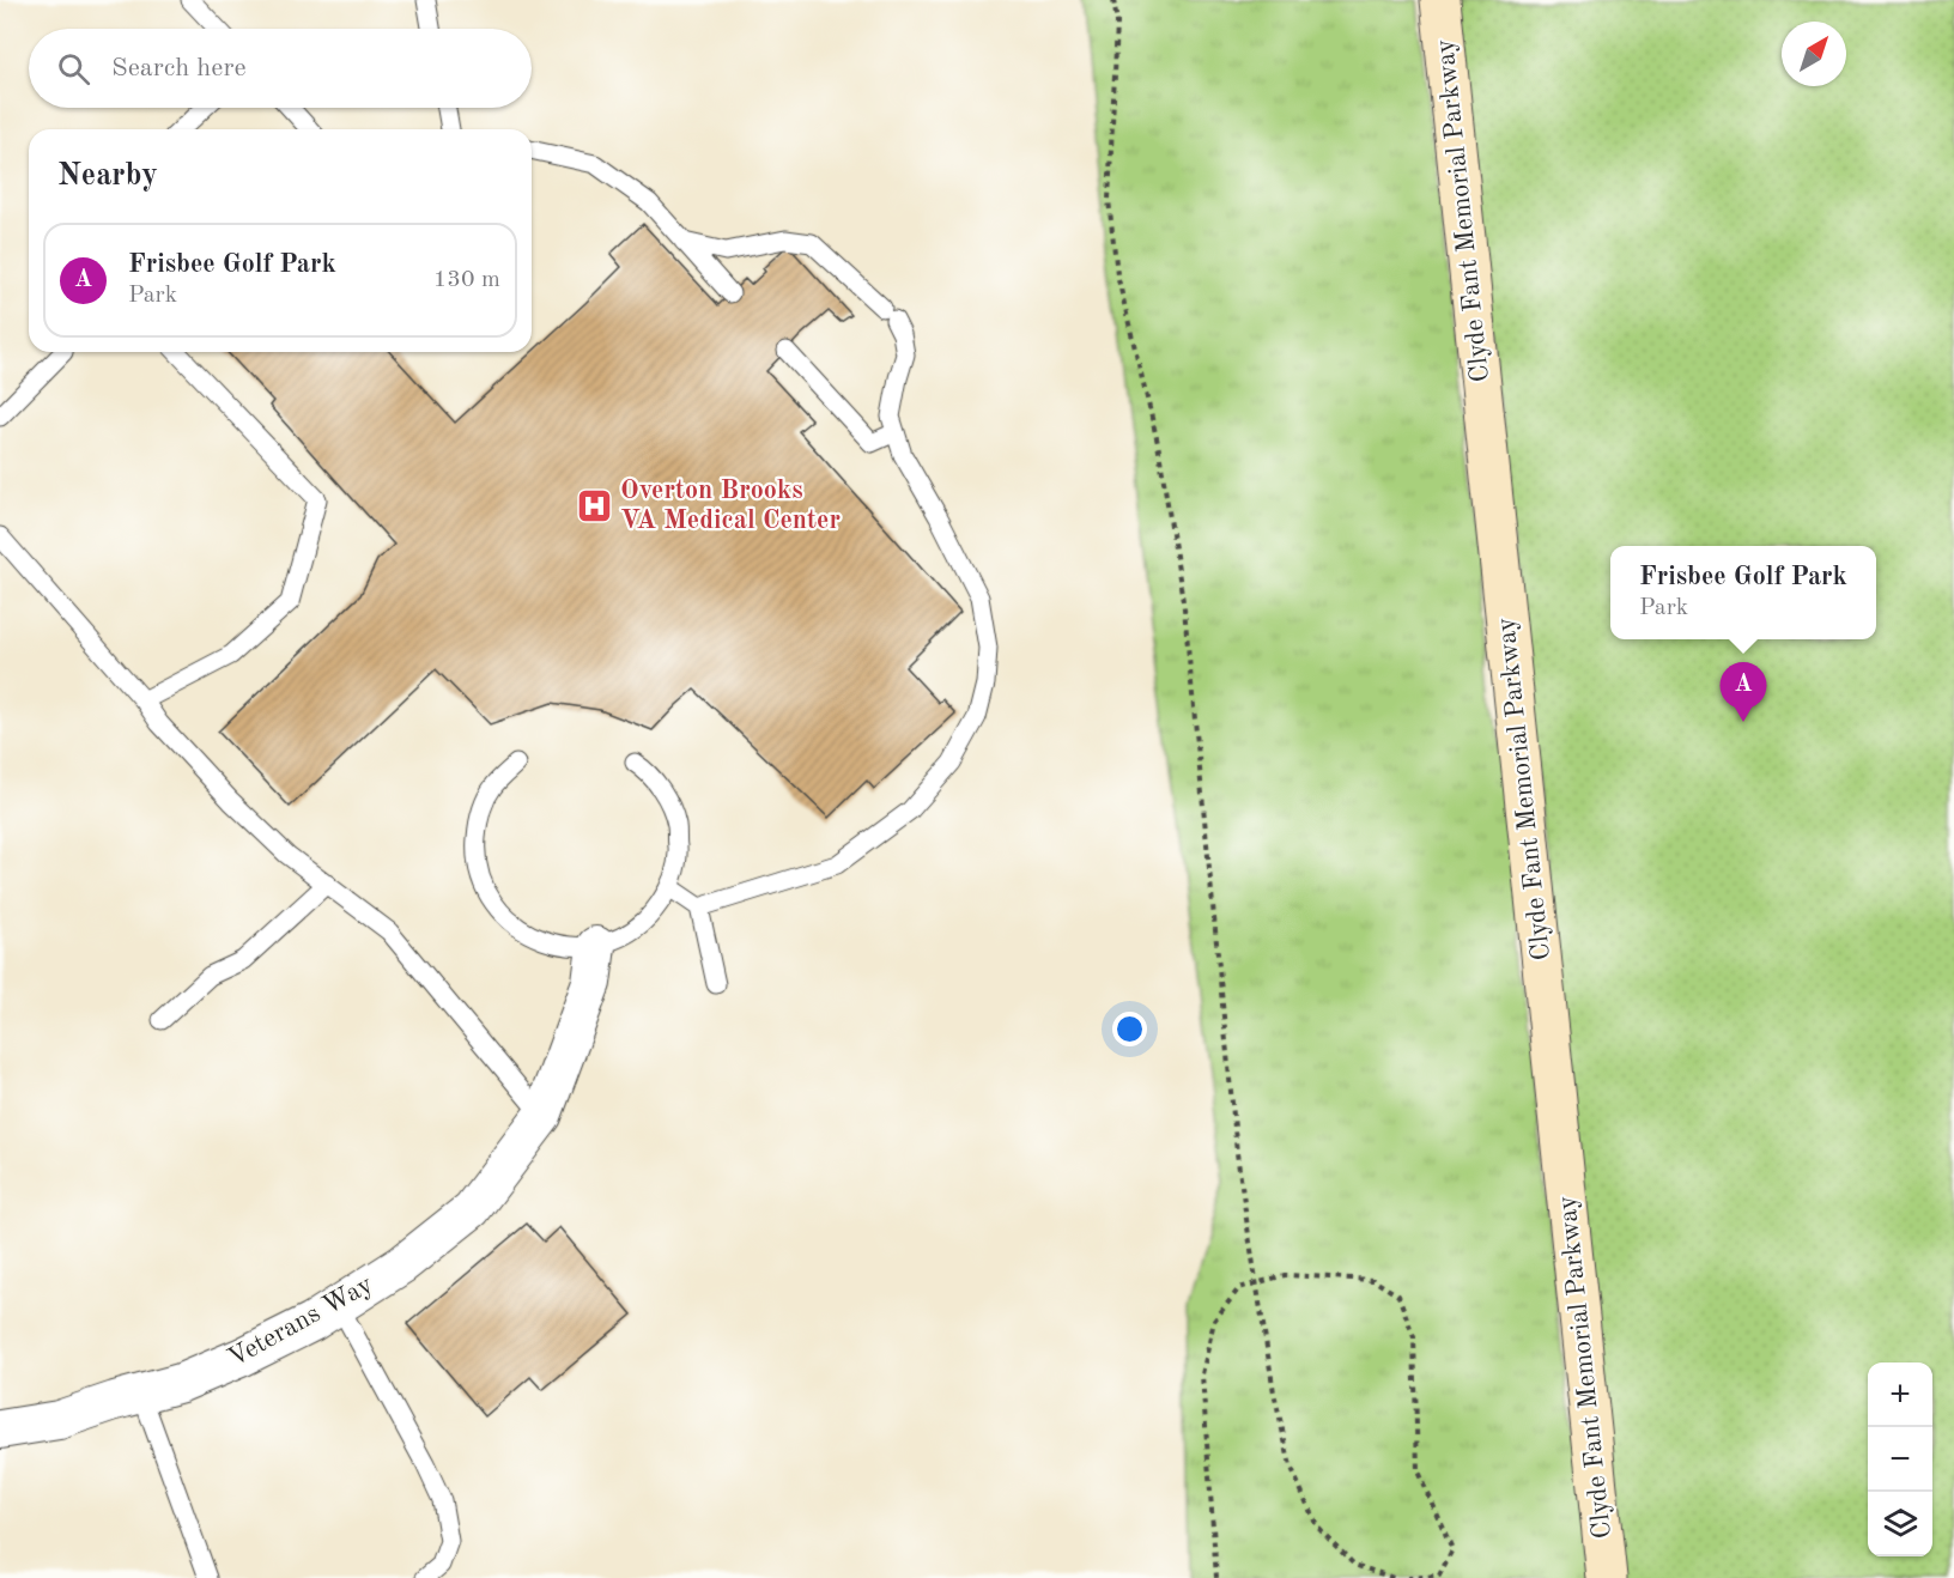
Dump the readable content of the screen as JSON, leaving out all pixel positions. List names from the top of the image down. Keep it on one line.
{"streets":{"main road":["Clyde Fant Memorial Parkway"],"street":["Veterans Way"]},"places":{"hospital":["Overton Brooks VA Medical Center"]},"north":"top right","page":{"search":"Search here","heading":"Nearby","list":[{"mark":"A","name":"Frisbee Golf Park","note":"Park","value":"130 m"}],"popup":["Frisbee Golf Park","Park"],"pins":"A","map_buttons":["+","−"]}}
